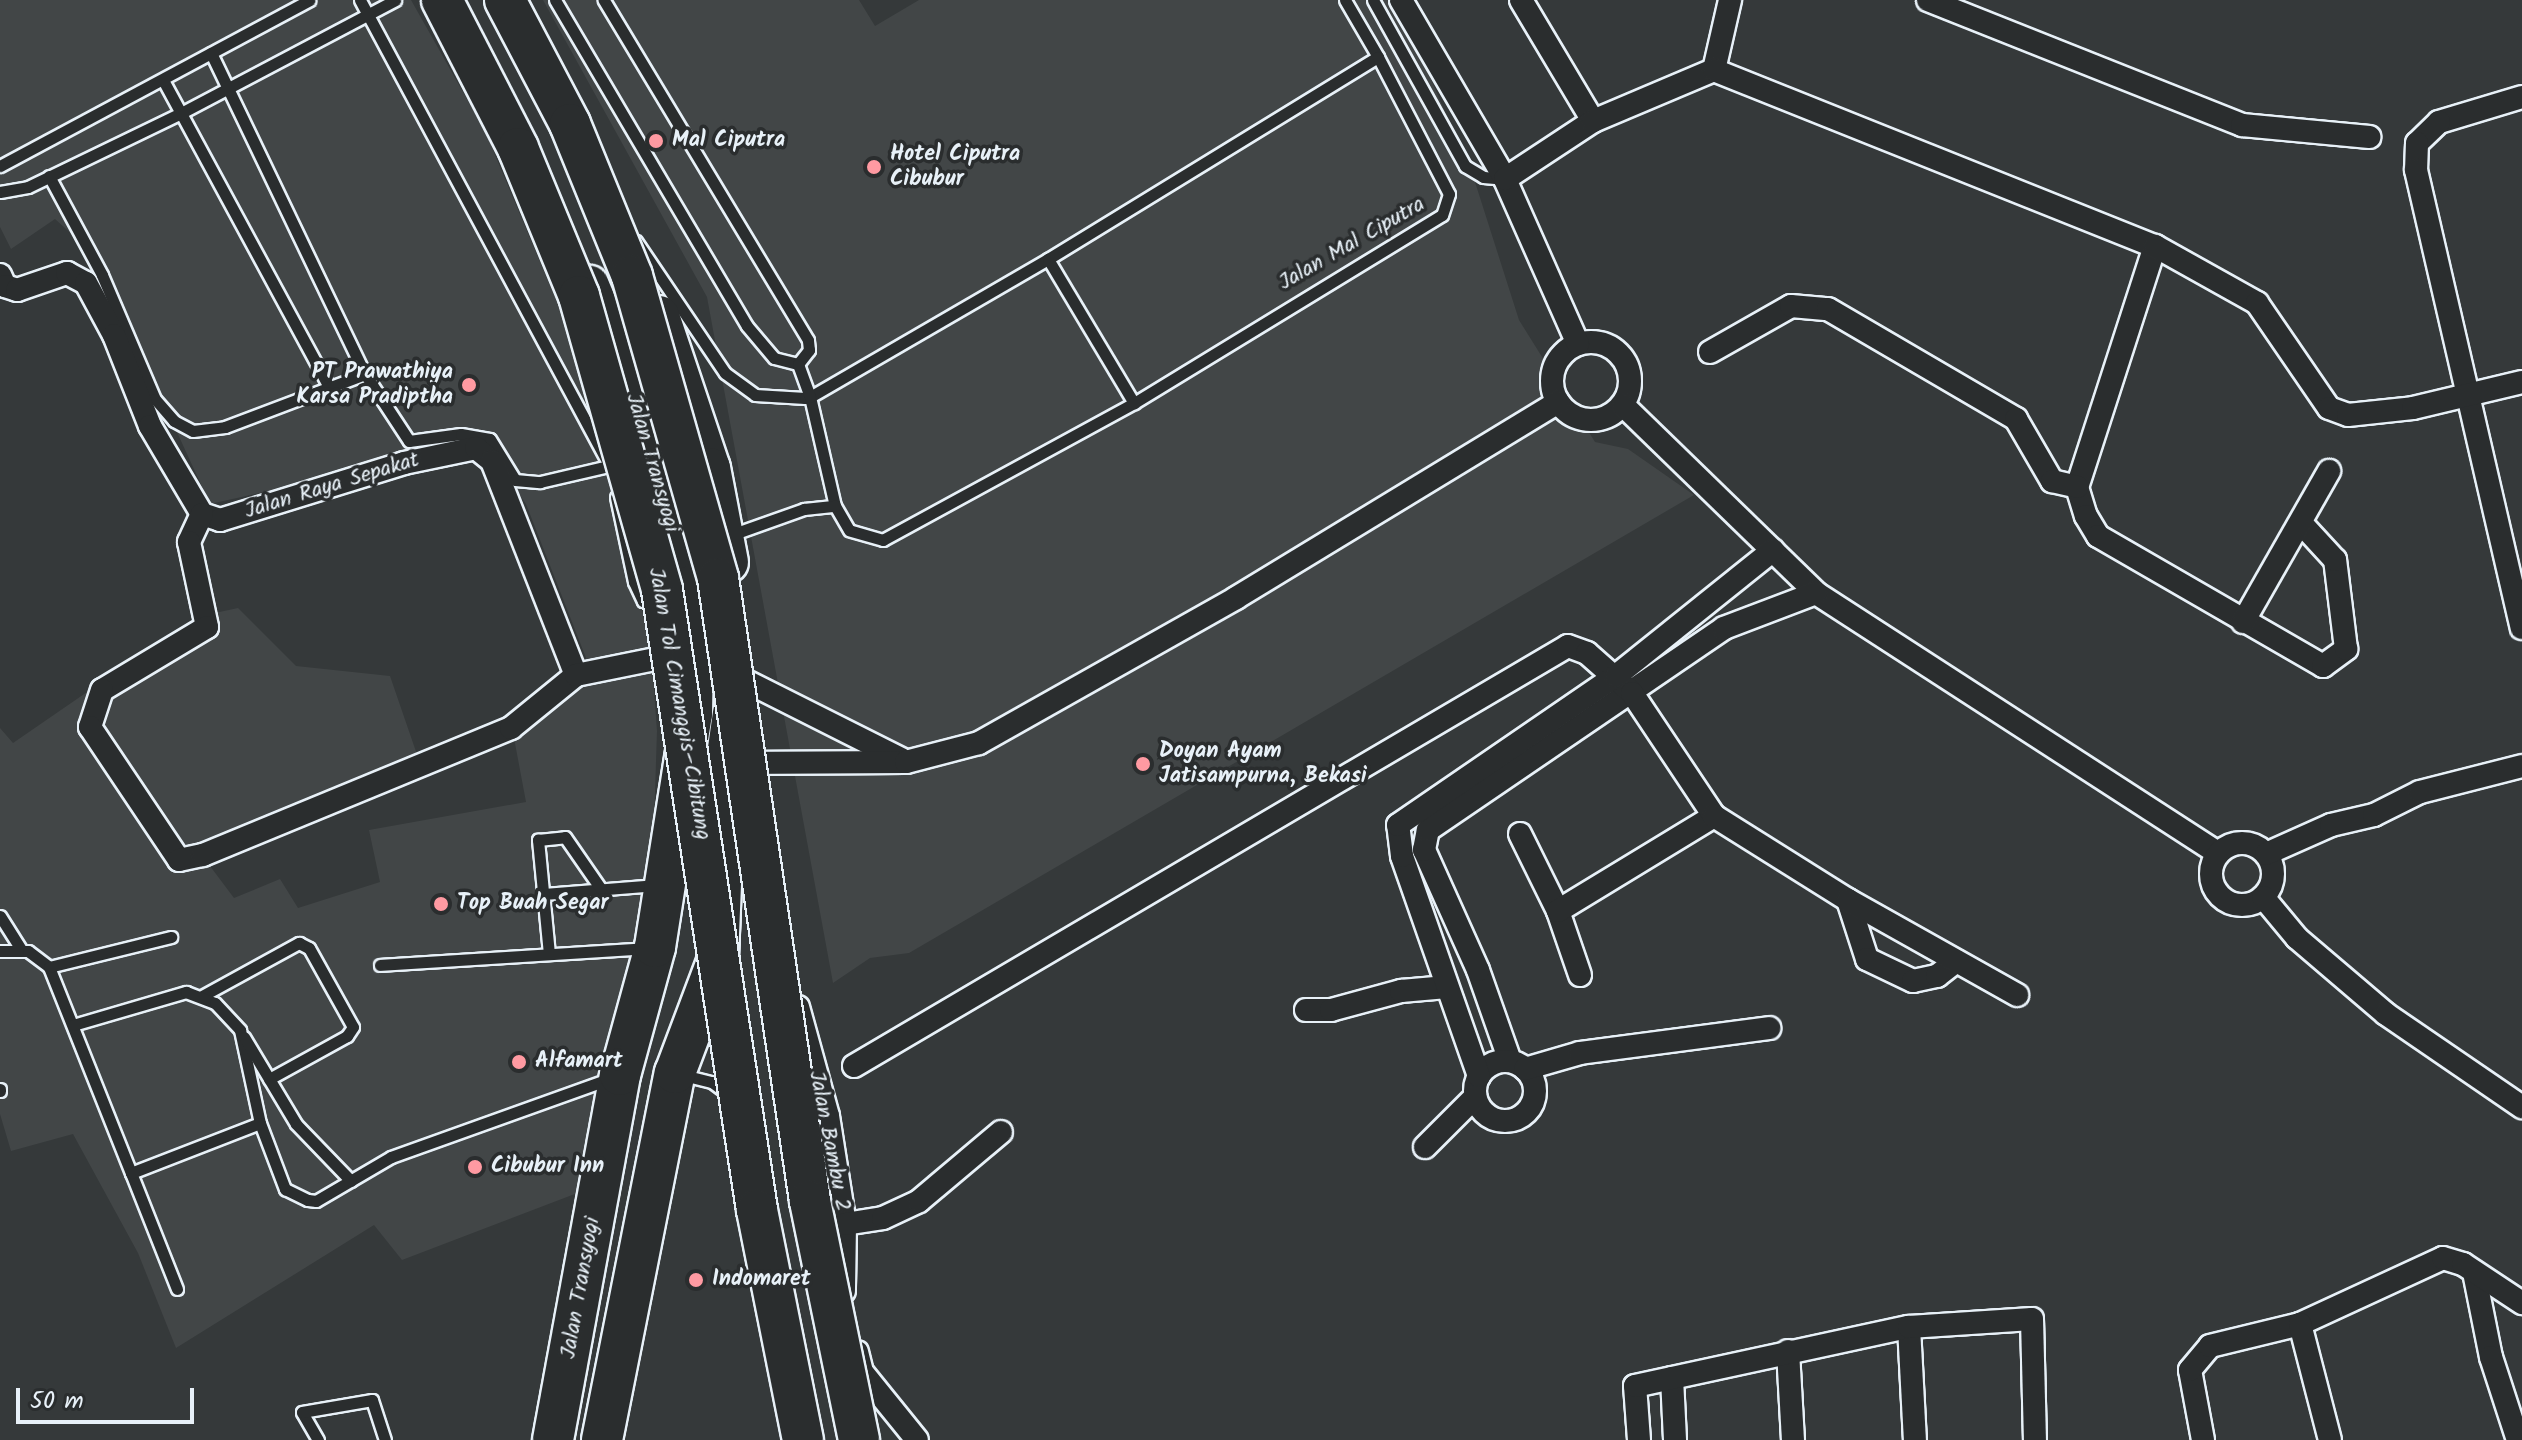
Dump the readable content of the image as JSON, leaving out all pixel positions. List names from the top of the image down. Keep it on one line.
{"streets":{"highway":["Jalan Transyogi","Jalan Tol Cimanggis–Cibitung"],"street":["Jalan Raya Sepakat","Jalan Bambu 2"],"lane":["Jalan Mal Ciputra"]},"places":["Mal Ciputra","Hotel Ciputra Cibubur","PT Prawathiya Karsa Pradiptha","Doyan Ayam Jatisampurna, Bekasi","Top Buah Segar","Alfamart","Cibubur Inn","Indomaret"],"scale_bar":"50 m"}
